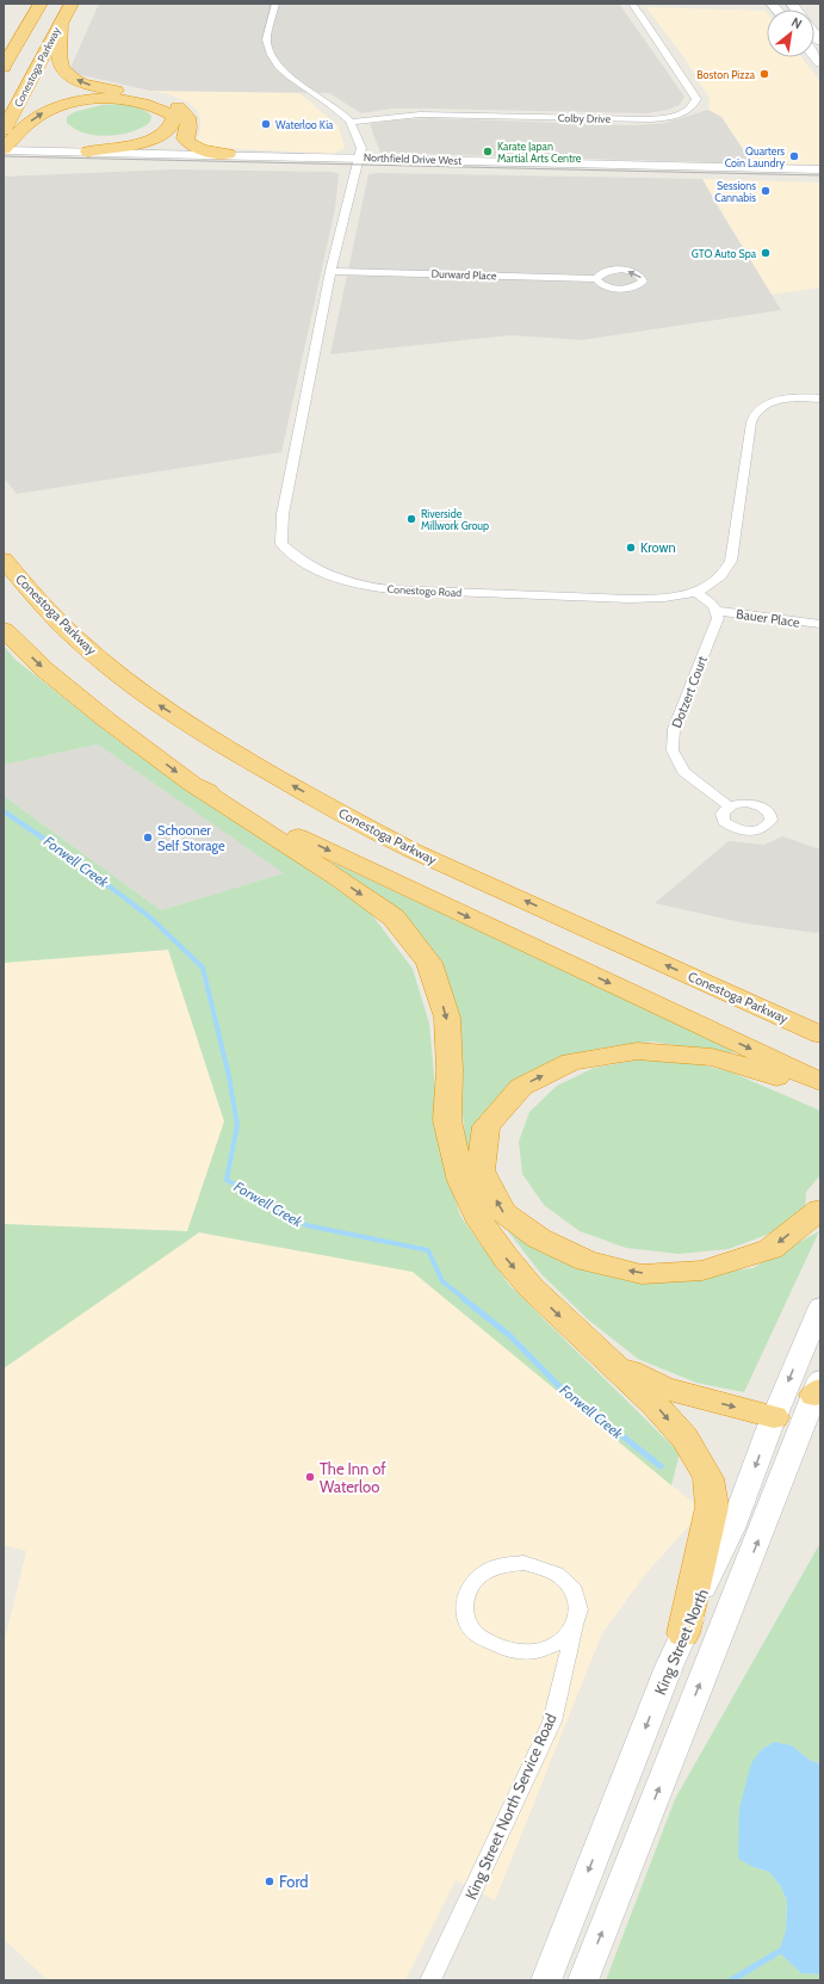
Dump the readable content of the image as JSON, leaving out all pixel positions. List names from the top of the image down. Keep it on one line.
{"streets":{"highway":["Conestoga Parkway"],"main road":["Northfield Drive West","King Street North"],"street":["Colby Drive","Durward Place","Conestogo Road","Bauer Place","Dotzert Court","King Street North Service Road"]},"crossings":[["Northfield Drive West","Conestogo Road"],["Durward Place","Conestogo Road"],["Bauer Place","Dotzert Court"]],"water":["Forwell Creek"],"places":["Boston Pizza","Waterloo Kia","Karate Japan Martial Arts Centre","Quarters Coin Laundry","Sessions Cannabis","GTO Auto Spa","Riverside Millwork Group","Krown","Schooner Self Storage","The Inn of Waterloo","Ford"],"north":"top right"}
